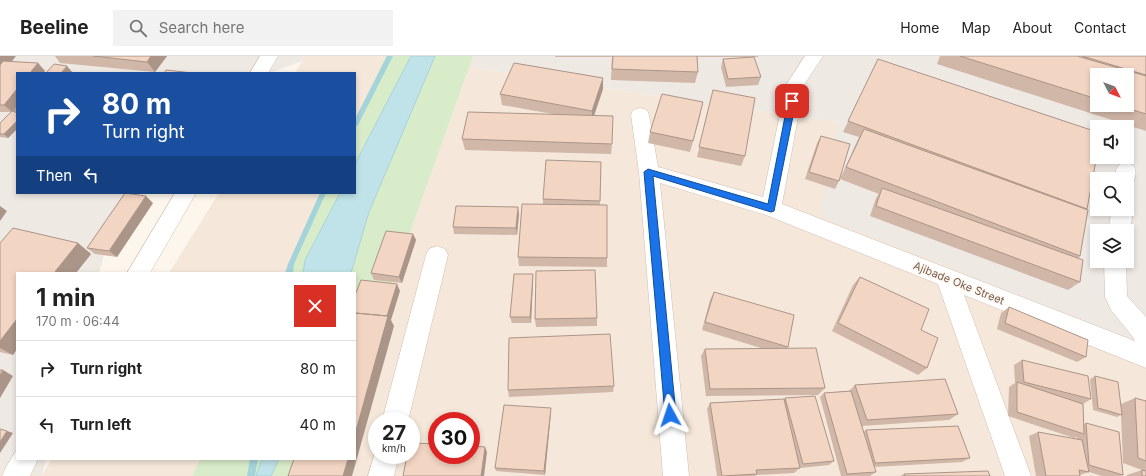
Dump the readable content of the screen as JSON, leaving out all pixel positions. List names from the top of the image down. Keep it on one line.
{"streets":{"street":["Ajibade Oke Street"]},"north":"bottom right","page":{"header":"Beeline","search":"Search here","nav":["Home","Map","About","Contact"],"turn":["80 m","Turn right"],"then":"Then","heading":["1 min","170 m · 06:44"],"list":[{"name":"Turn right","value":"80 m"},{"name":"Turn left","value":"40 m"}],"speed":"27 km/h","limit":"30"}}
